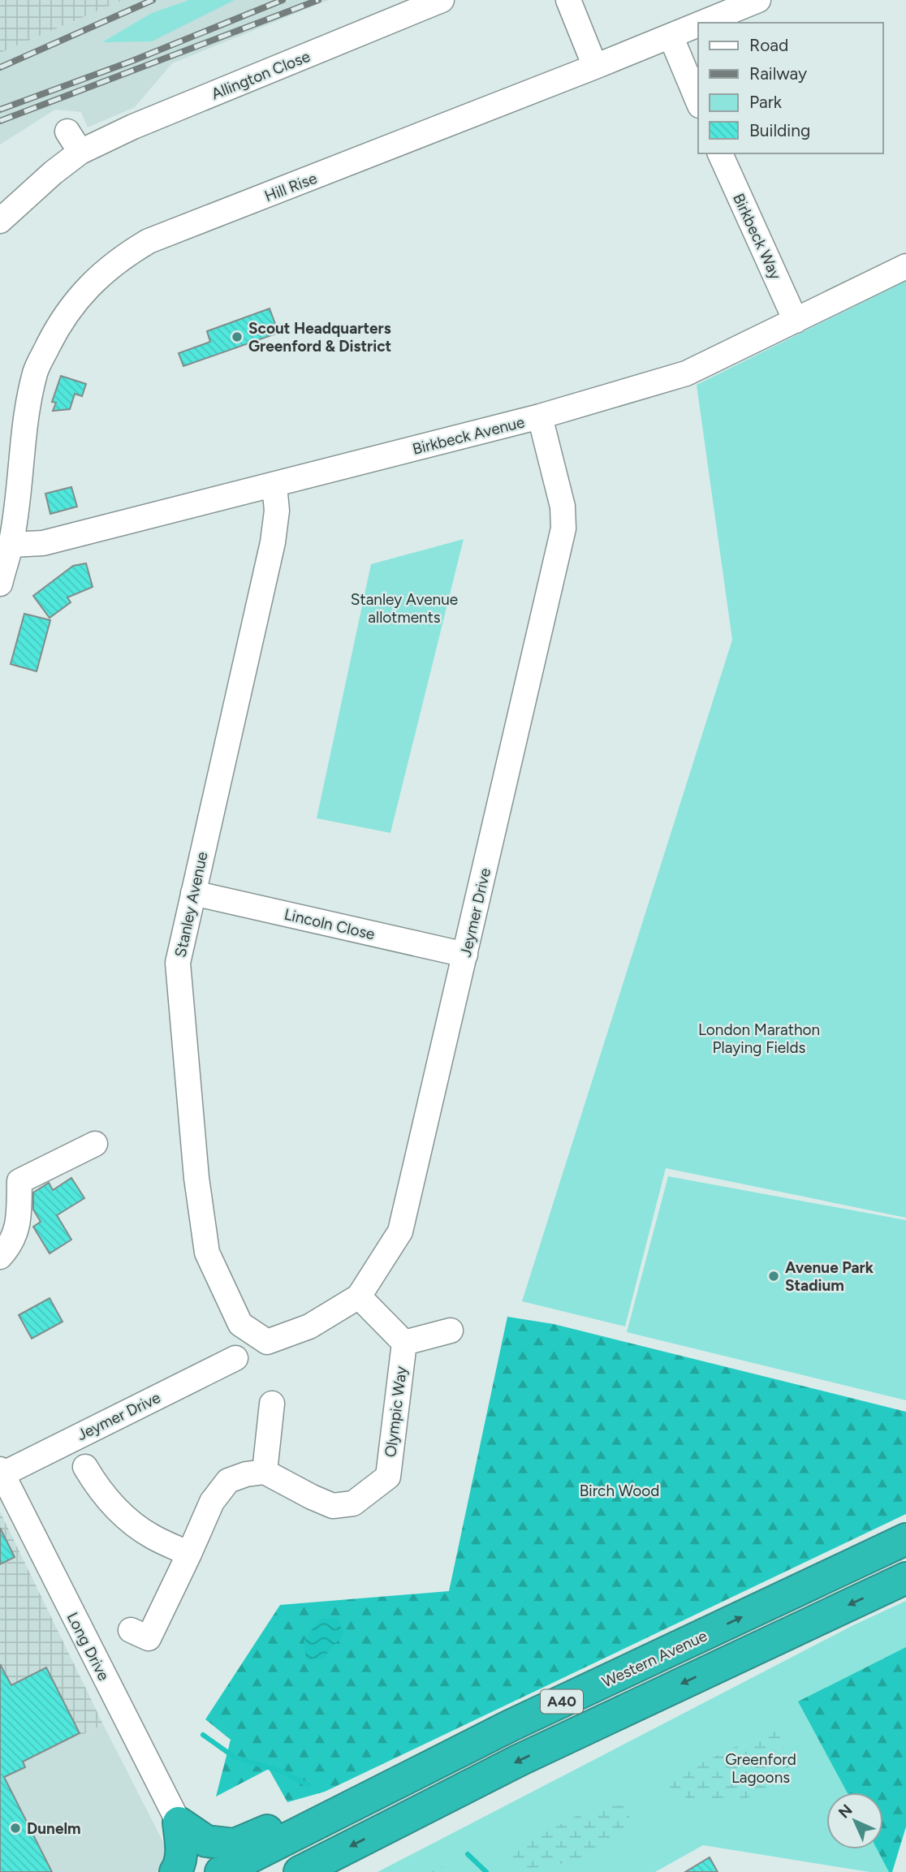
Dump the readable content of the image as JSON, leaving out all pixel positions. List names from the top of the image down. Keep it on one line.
{"streets":{"highway":["Western Avenue","A40"],"street":["Allington Close","Hill Rise","Birkbeck Way","Birkbeck Avenue","Stanley Avenue","Jeymer Drive","Lincoln Close","Olympic Way","Long Drive"]},"crossings":[["Hill Rise","Birkbeck Avenue"],["Birkbeck Way","Birkbeck Avenue"],["Birkbeck Avenue","Stanley Avenue"],["Birkbeck Avenue","Jeymer Drive"],["Stanley Avenue","Jeymer Drive"],["Stanley Avenue","Lincoln Close"],["Jeymer Drive","Lincoln Close"],["Jeymer Drive","Olympic Way"],["Jeymer Drive","Long Drive"]],"parks":["Stanley Avenue allotments","London Marathon Playing Fields","Birch Wood","Greenford Lagoons"],"places":["Scout Headquarters Greenford & District","Avenue Park Stadium","Dunelm"],"legend":["Road","Railway","Park","Building"],"north":"top left"}
